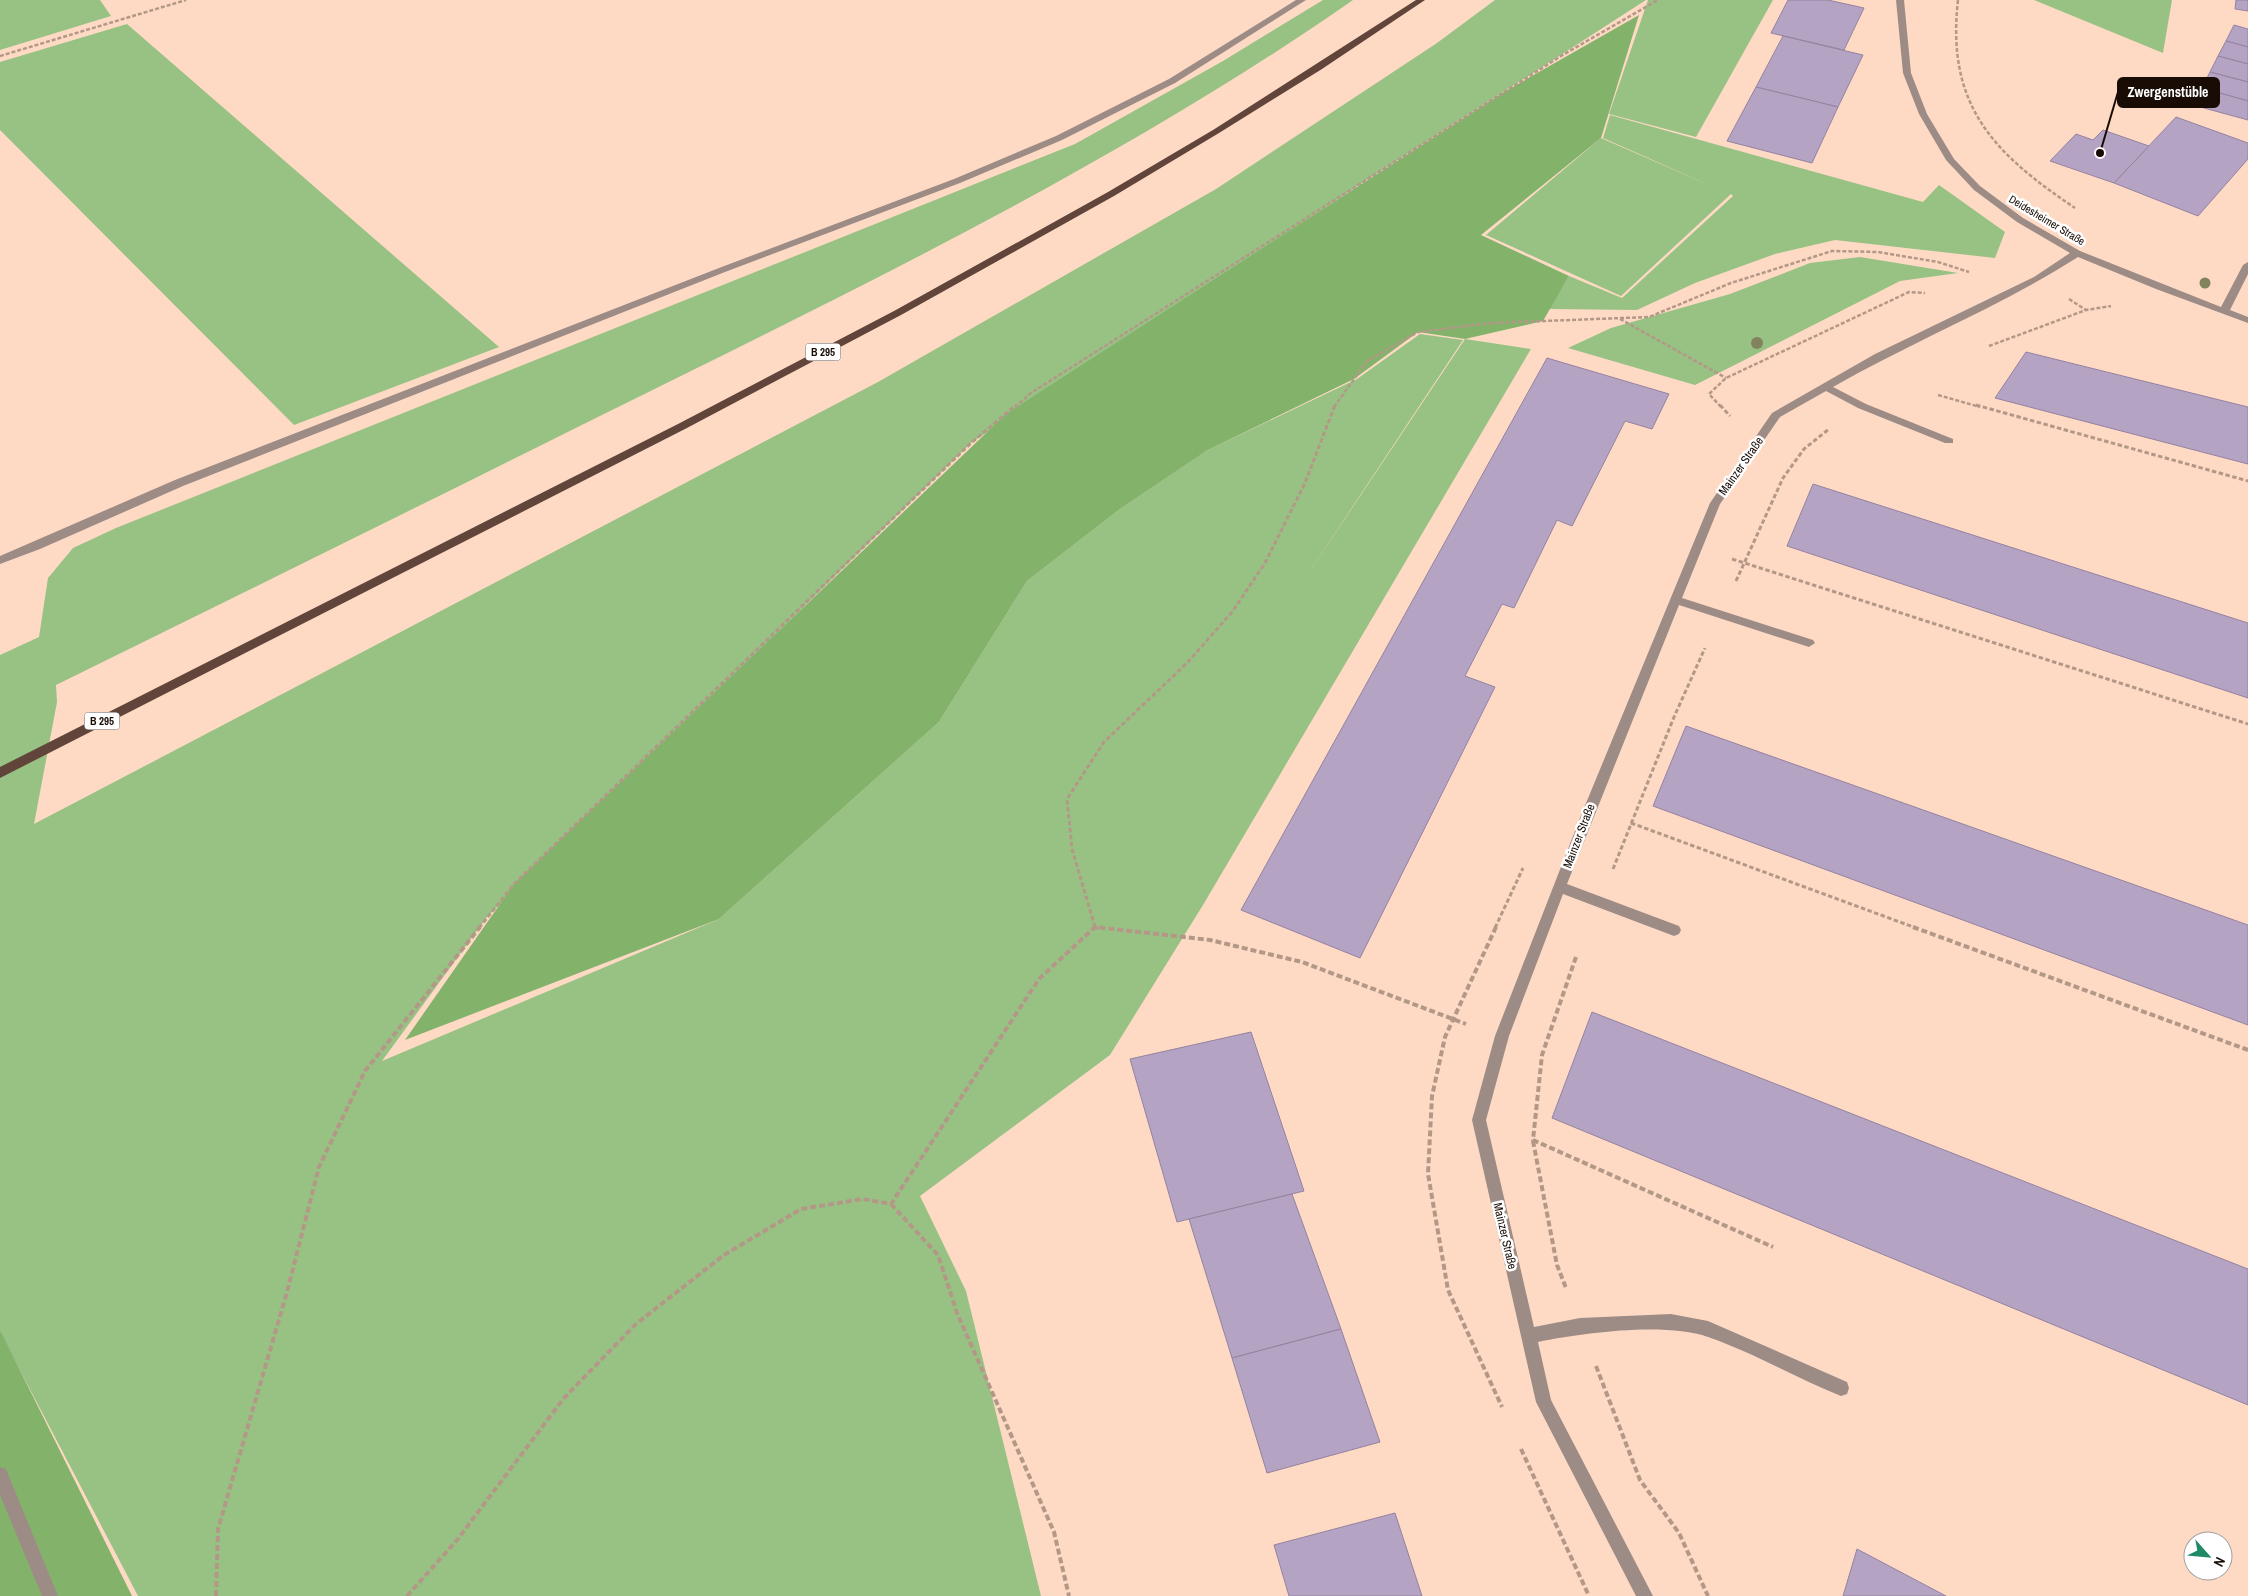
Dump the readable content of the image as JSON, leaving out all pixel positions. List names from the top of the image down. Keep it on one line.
{"streets":{"main road":["B 295"],"street":["Deidesheimer Straße","Mainzer Straße"]},"crossings":[["Deidesheimer Straße","Mainzer Straße"]],"places":["Zwergenstüble"],"north":"bottom right"}
